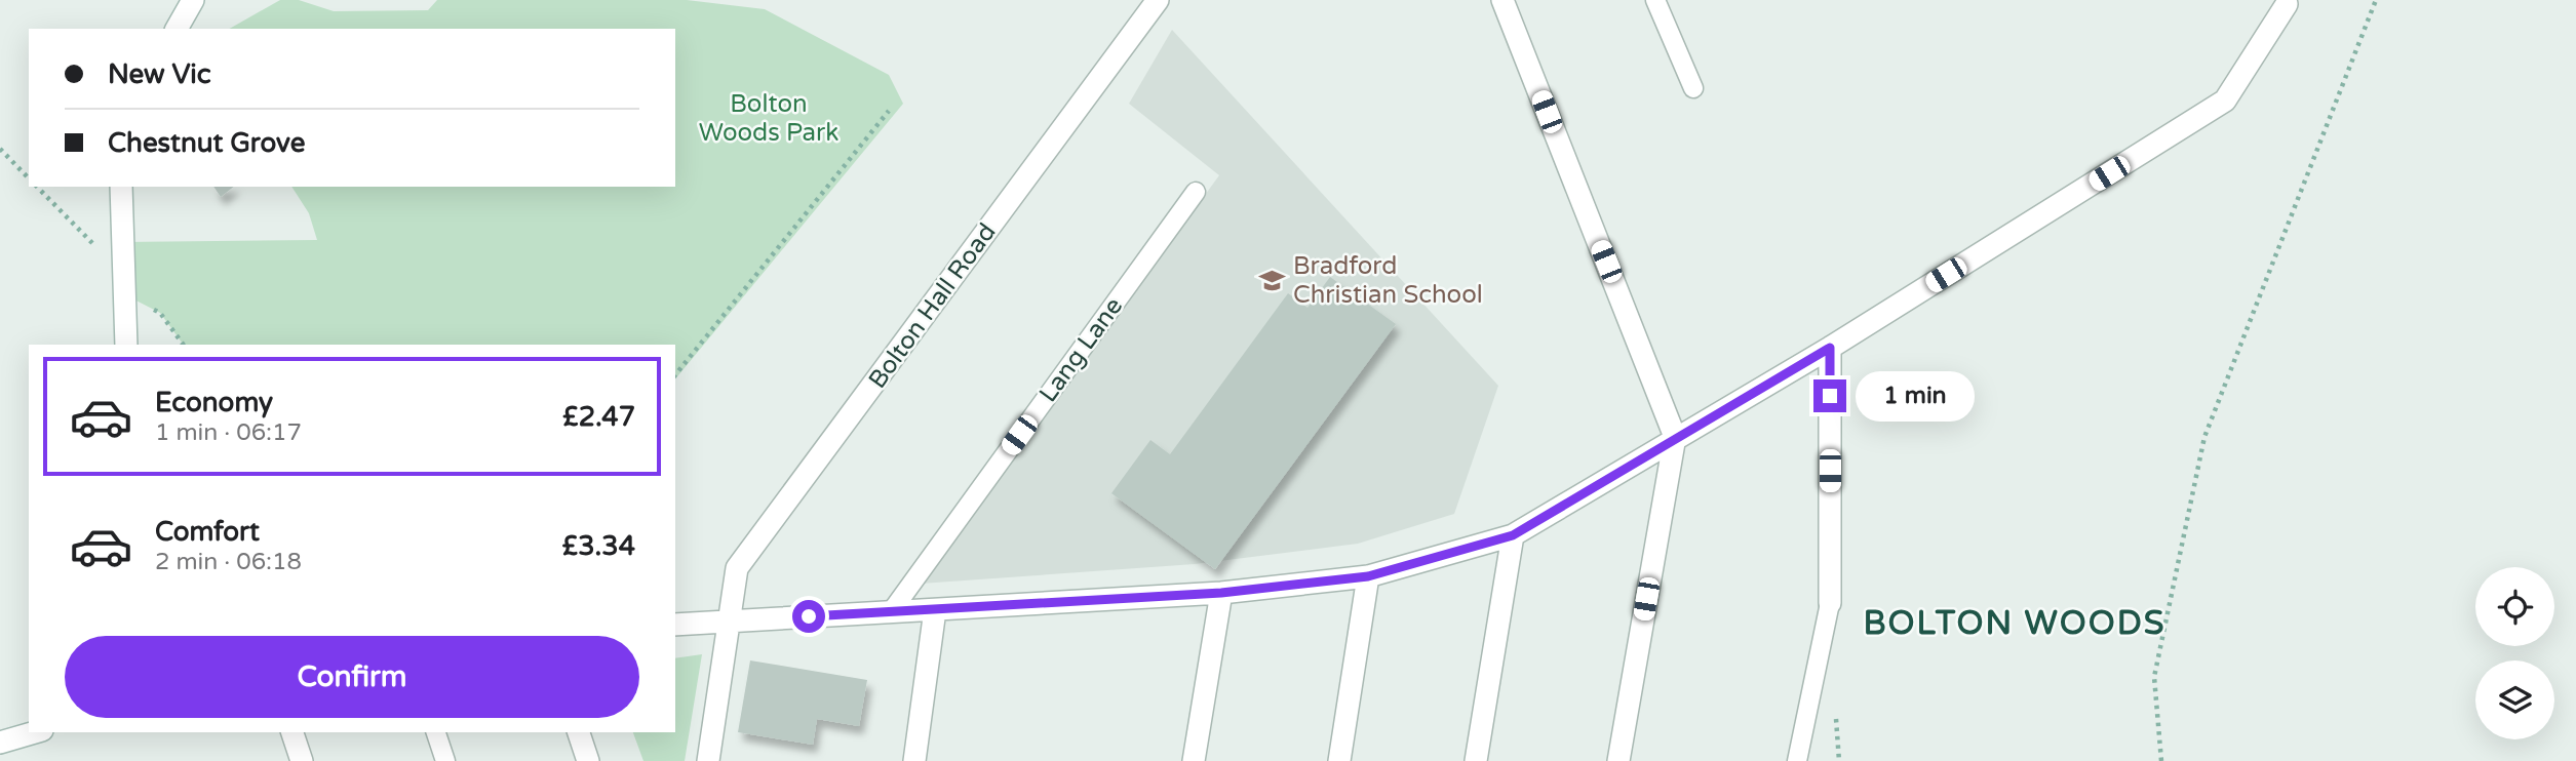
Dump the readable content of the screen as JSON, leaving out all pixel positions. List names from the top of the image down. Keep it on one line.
{"streets":{"street":["Bolton Hall Road"],"lane":["Lang Lane"]},"districts":["BOLTON WOODS"],"parks":["Bolton Woods Park"],"places":{"school or university":["Bradford Christian School"]},"page":{"banner":["New Vic","Chestnut Grove"],"list":[{"name":"Economy","note":"1 min · 06:17","value":"£2.47"},{"name":"Comfort","note":"2 min · 06:18","value":"£3.34"}],"bubble":"1 min","buttons":"Confirm"}}
